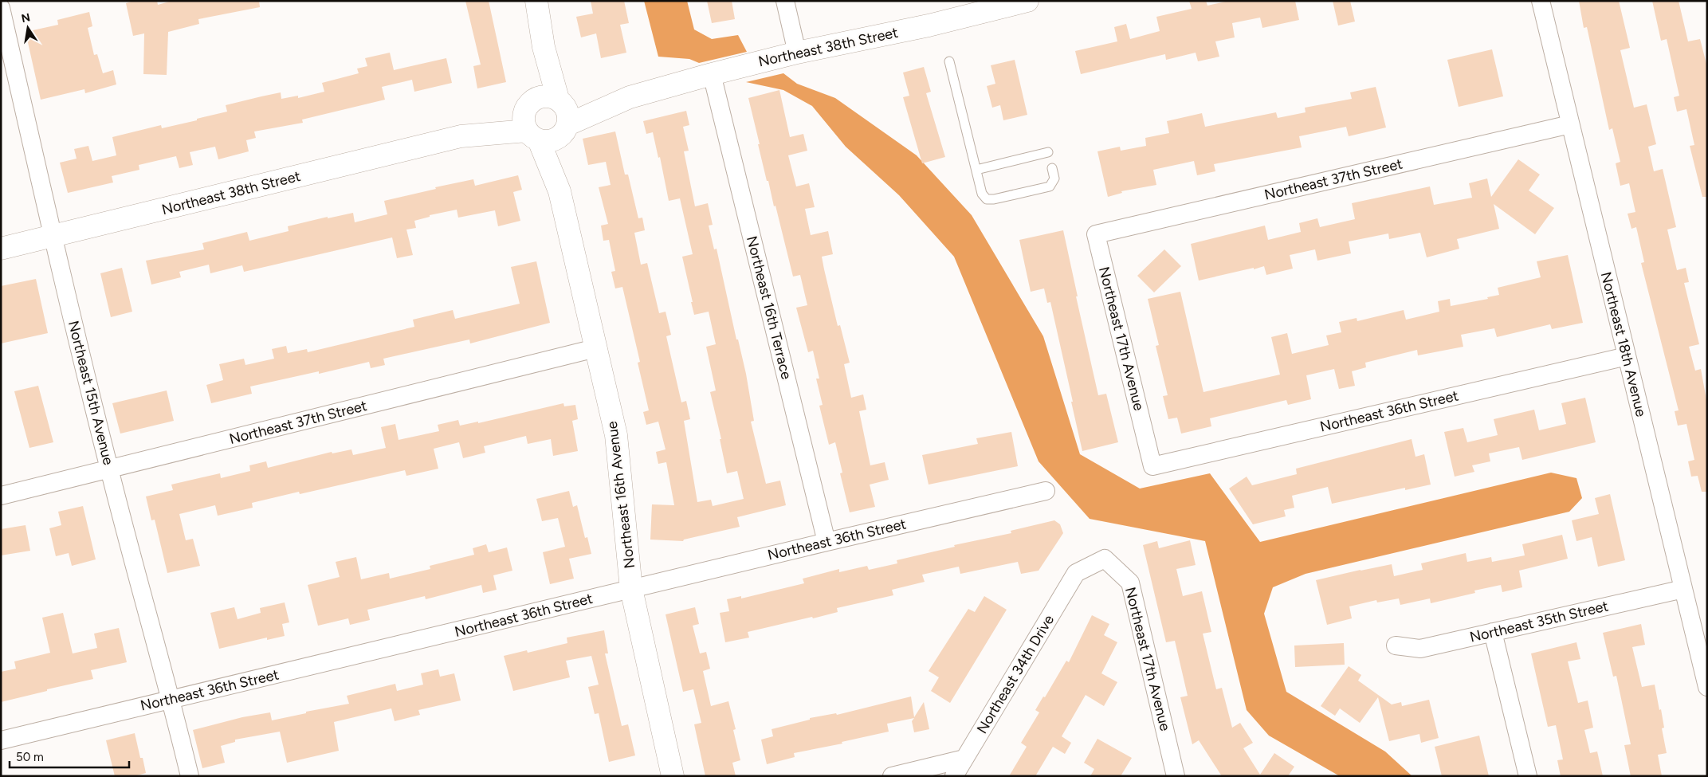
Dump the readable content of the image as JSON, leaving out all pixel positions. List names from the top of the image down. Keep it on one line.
{"streets":{"street":["Northeast 38th Street","Northeast 37th Street","Northeast 16th Terrace","Northeast 17th Avenue","Northeast 18th Avenue","Northeast 15th Avenue","Northeast 36th Street","Northeast 16th Avenue","Northeast 35th Street","Northeast 34th Drive"]},"crossings":[["Northeast 38th Street","Northeast 16th Terrace"],["Northeast 38th Street","Northeast 15th Avenue"],["Northeast 38th Street","Northeast 16th Avenue"],["Northeast 37th Street","Northeast 17th Avenue"],["Northeast 37th Street","Northeast 18th Avenue"],["Northeast 37th Street","Northeast 15th Avenue"],["Northeast 37th Street","Northeast 16th Avenue"],["Northeast 16th Terrace","Northeast 36th Street"],["Northeast 17th Avenue","Northeast 36th Street"],["Northeast 17th Avenue","Northeast 34th Drive"],["Northeast 18th Avenue","Northeast 36th Street"],["Northeast 18th Avenue","Northeast 35th Street"],["Northeast 15th Avenue","Northeast 36th Street"],["Northeast 36th Street","Northeast 16th Avenue"]],"scale_bar":"50 m","north":"top"}
